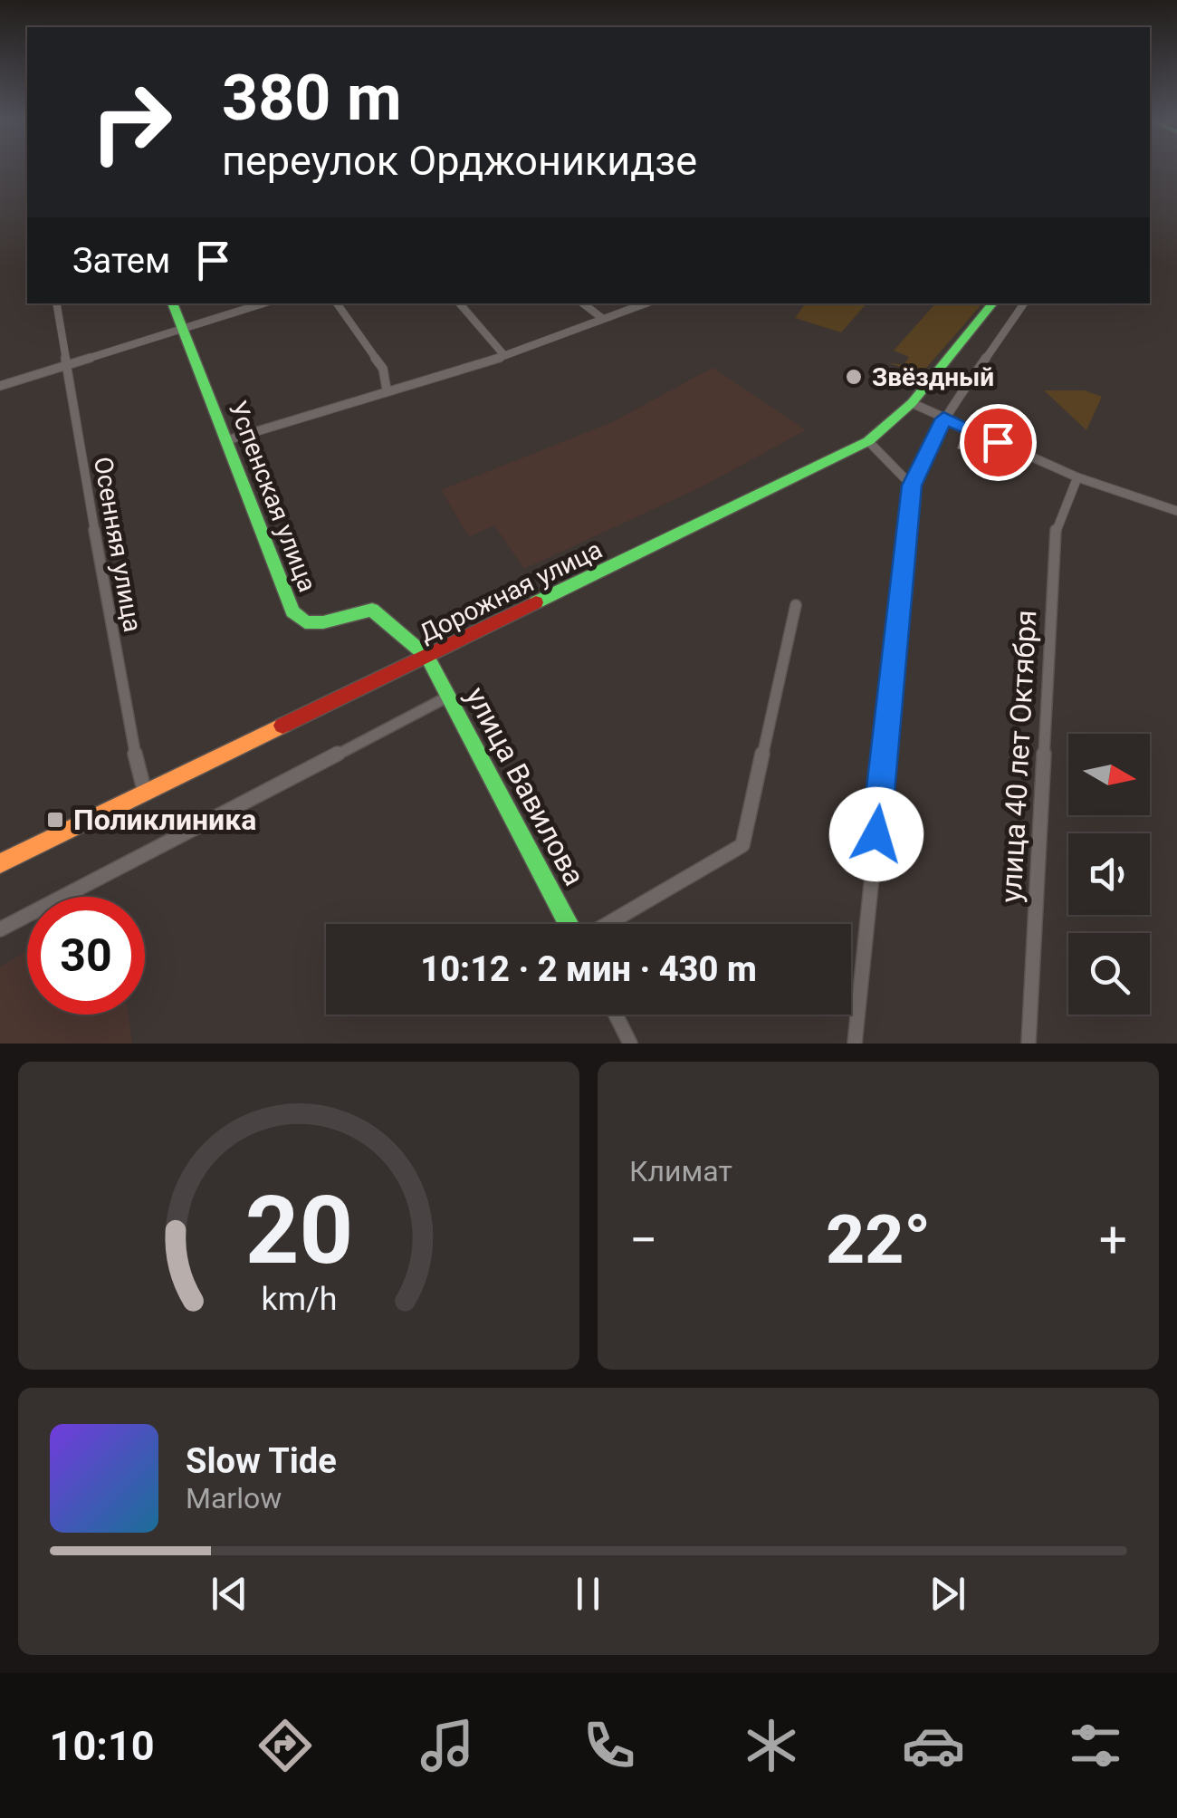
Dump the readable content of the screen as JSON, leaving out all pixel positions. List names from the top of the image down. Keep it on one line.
{"streets":{"main road":["Успенская улица","Дорожная улица","улица Вавилова"],"street":["Осенняя улица","улица 40 лет Октября"]},"crossings":[["Успенская улица","Дорожная улица"],["Успенская улица","улица Вавилова"],["Осенняя улица","Дорожная улица"],["Дорожная улица","улица Вавилова"]],"places":{"other":["Звёздный"],"transit":["Поликлиника"]},"north":"right","page":{"turn":["380 m","переулок Орджоникидзе"],"then":"Затем","limit":"30","trip":"10:12 · 2 мин · 430 m","tile":"Климат","heat":["−","22°","+"],"song":["Slow Tide","Marlow"],"tabs":"10:10","gauge":["20","km/h"]}}
